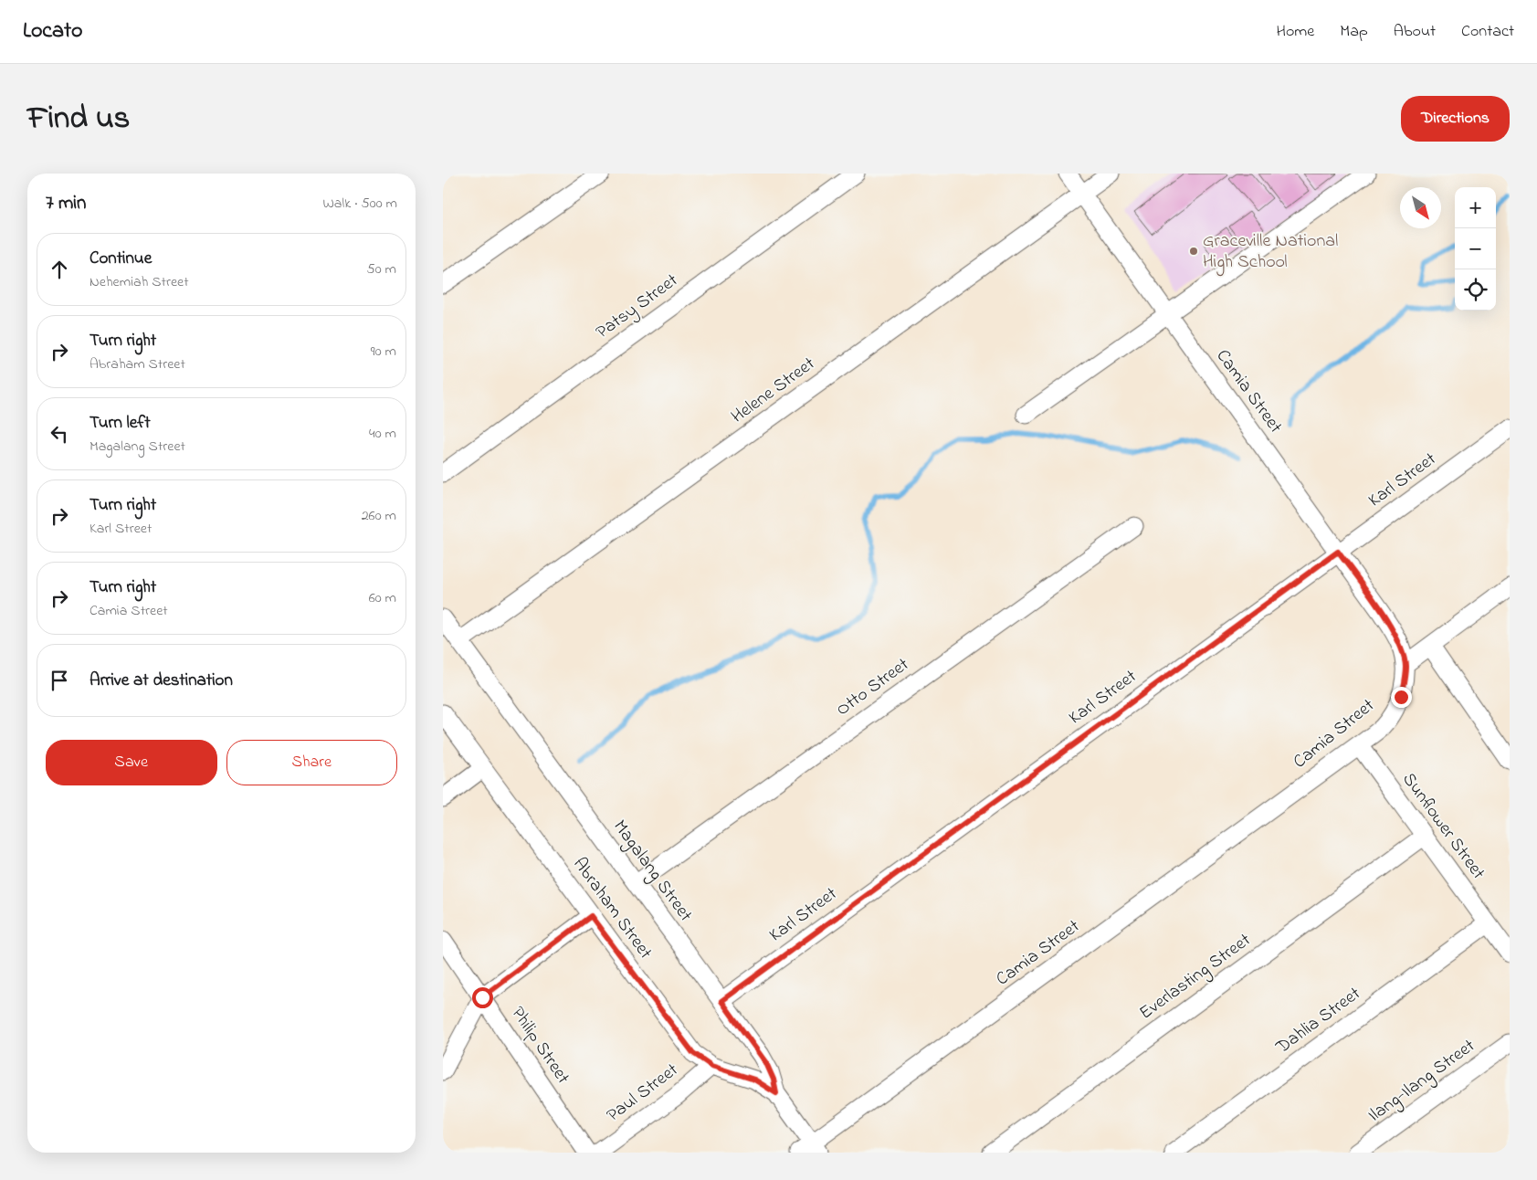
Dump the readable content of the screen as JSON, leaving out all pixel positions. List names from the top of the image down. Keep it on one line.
{"streets":{"street":["Patsy Street","Helene Street","Camia Street","Karl Street","Otto Street","Sunflower Street","Magalang Street","Abraham Street","Everlasting Street","Dahlia Street","Philip Street","Ilang-Ilang Street","Paul Street"]},"crossings":[["Helene Street","Camia Street"],["Helene Street","Magalang Street"],["Camia Street","Karl Street"],["Camia Street","Sunflower Street"],["Camia Street","Magalang Street"],["Karl Street","Magalang Street"],["Otto Street","Magalang Street"],["Sunflower Street","Everlasting Street"],["Sunflower Street","Dahlia Street"],["Magalang Street","Abraham Street"],["Abraham Street","Paul Street"]],"places":["Graceville National High School"],"north":"bottom right","page":{"header":"Locato","nav":["Home","Map","About","Contact"],"title":"Find us","buttons":["Directions",["Save","Share"]],"heading":["7 min","Walk · 500 m"],"map_buttons":["+","−"],"list":[["Continue","Nehemiah Street","50 m"],["Turn right","Abraham Street","90 m"],["Turn left","Magalang Street","40 m"],["Turn right","Karl Street","260 m"],["Turn right","Camia Street","60 m"],"Arrive at destination"]}}
